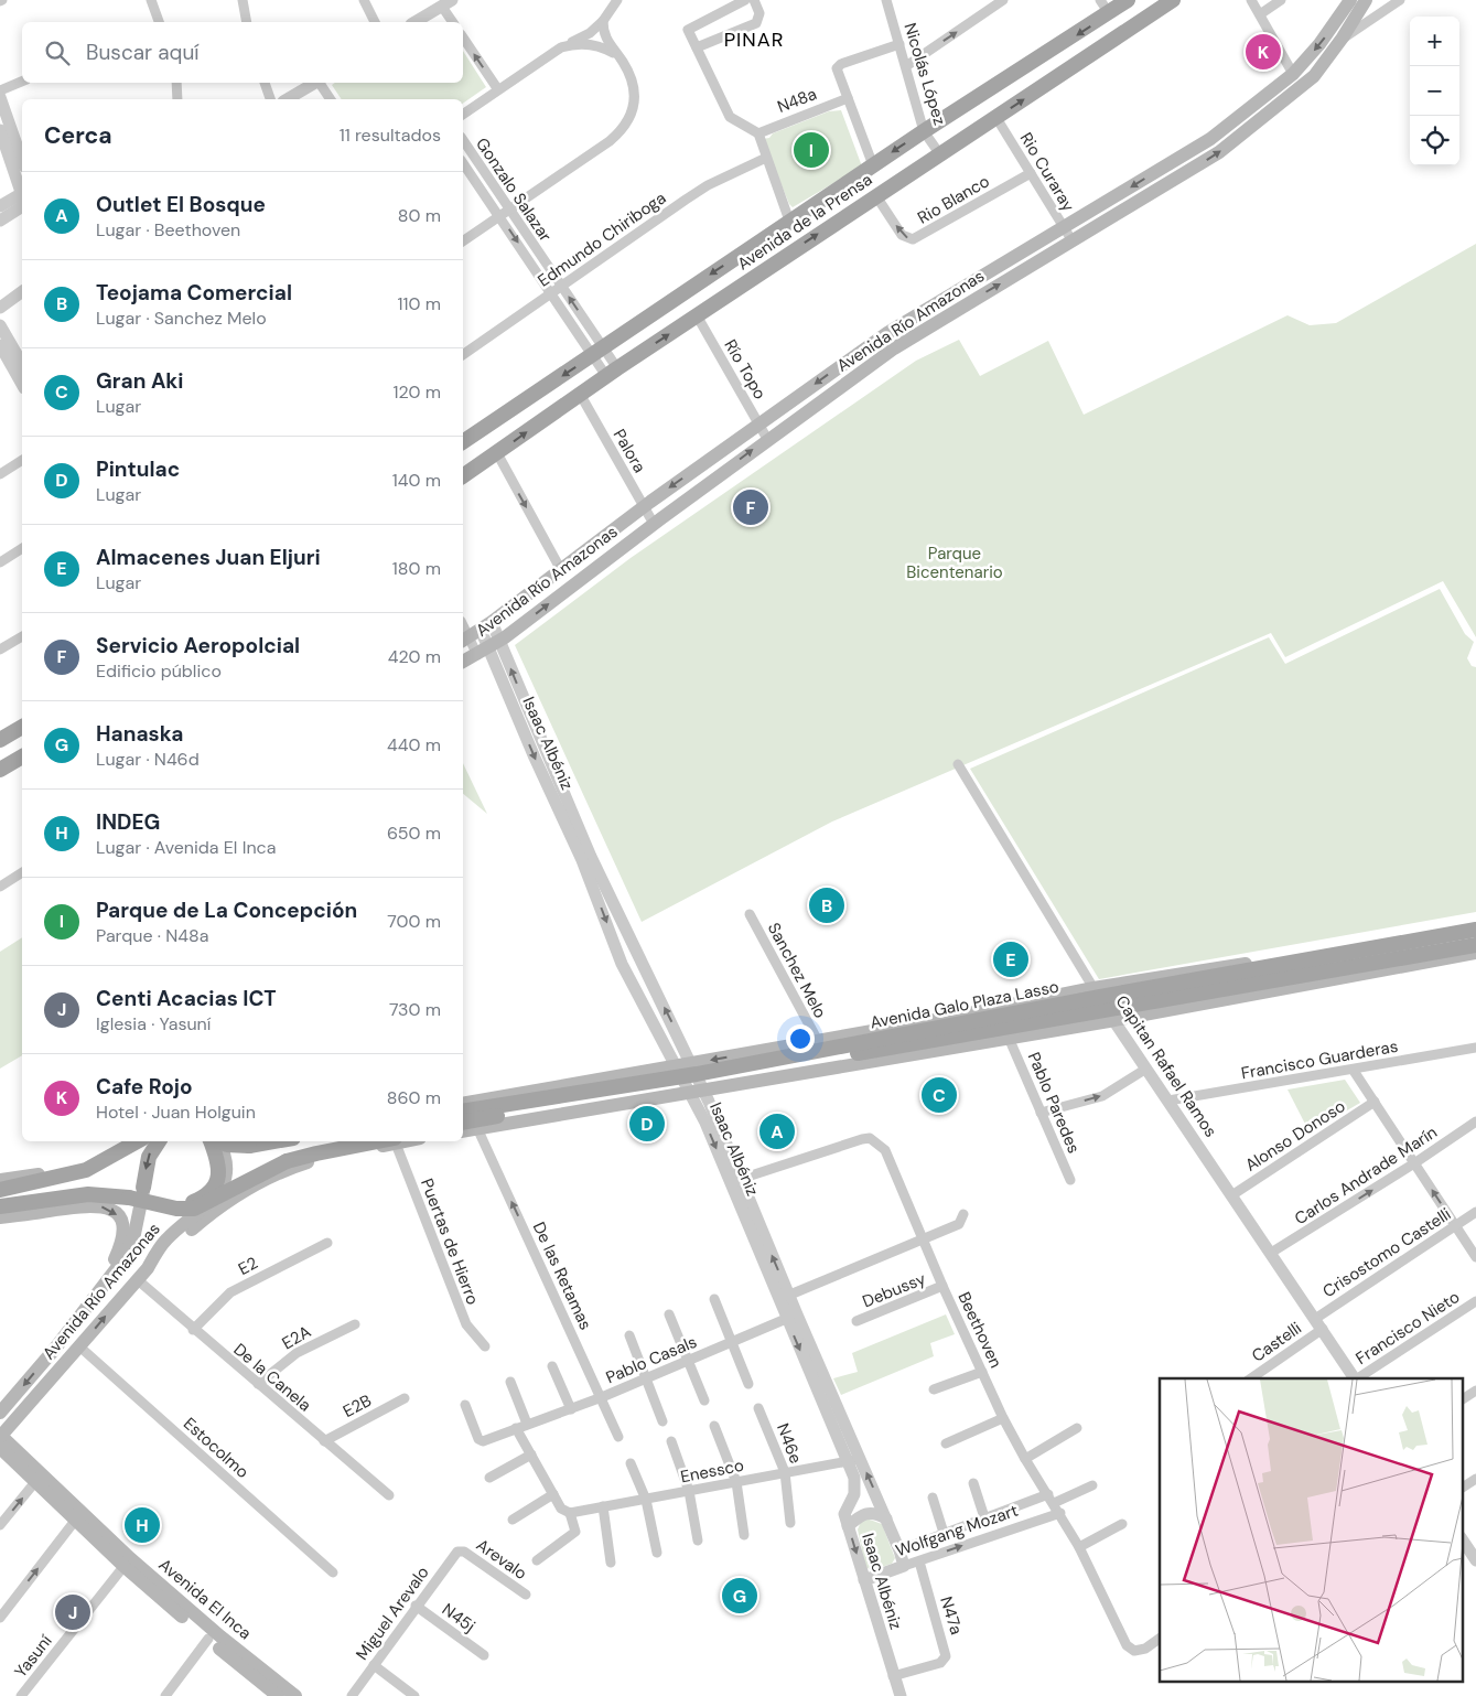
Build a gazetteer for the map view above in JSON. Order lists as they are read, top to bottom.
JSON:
{
  "streets": {
    "main road": [
      "Avenida de la Prensa",
      "Avenida Río Amazonas",
      "Avenida Galo Plaza Lasso",
      "Avenida El Inca"
    ],
    "street": [
      "Nicolás López",
      "N48a",
      "Rio Curaray",
      "Gonzalo Salazar",
      "Rio Blanco",
      "Edmundo Chiriboga",
      "Río Topo",
      "Palora",
      "Isaac Albéniz",
      "Sanchez Melo",
      "Francisco Guarderas",
      "Capitan Rafael Ramos",
      "Pablo Paredes",
      "Alonso Donoso",
      "Carlos Andrade Marín",
      "Puertas de Hierro",
      "Crisostomo Castelli",
      "E2",
      "De las Retamas",
      "Debussy",
      "Francisco Nieto",
      "Beethoven",
      "E2A",
      "Castelli",
      "Pablo Casals",
      "De la Canela",
      "E2B",
      "N46e",
      "Estocolmo",
      "Enessco",
      "Wolfgang Mozart",
      "Arevalo",
      "Miguel Arevalo",
      "N47a",
      "N45j",
      "Yasuní"
    ]
  },
  "crossings": [
    ["Nicolás López", "Avenida de la Prensa"],
    ["Rio Curaray", "Rio Blanco"],
    ["Rio Curaray", "Avenida de la Prensa"],
    ["Rio Curaray", "Avenida Río Amazonas"],
    ["Gonzalo Salazar", "Avenida de la Prensa"],
    ["Gonzalo Salazar", "Edmundo Chiriboga"],
    ["Rio Blanco", "Avenida de la Prensa"],
    ["Avenida de la Prensa", "Río Topo"],
    ["Avenida de la Prensa", "Palora"],
    ["Avenida Río Amazonas", "Río Topo"],
    ["Avenida Río Amazonas", "Palora"],
    ["Avenida Río Amazonas", "Isaac Albéniz"],
    ["Avenida Río Amazonas", "De la Canela"],
    ["Avenida Río Amazonas", "Estocolmo"],
    ["Avenida Río Amazonas", "Avenida El Inca"],
    ["Isaac Albéniz", "Avenida Galo Plaza Lasso"],
    ["Isaac Albéniz", "Beethoven"],
    ["Isaac Albéniz", "Pablo Casals"],
    ["Isaac Albéniz", "Enessco"],
    ["Isaac Albéniz", "Wolfgang Mozart"],
    ["Isaac Albéniz", "N47a"],
    ["Sanchez Melo", "Avenida Galo Plaza Lasso"],
    ["Avenida Galo Plaza Lasso", "Capitan Rafael Ramos"],
    ["Avenida Galo Plaza Lasso", "Pablo Paredes"],
    ["Avenida Galo Plaza Lasso", "De las Retamas"],
    ["Francisco Guarderas", "Capitan Rafael Ramos"],
    ["Capitan Rafael Ramos", "Alonso Donoso"],
    ["Capitan Rafael Ramos", "Carlos Andrade Marín"],
    ["Capitan Rafael Ramos", "Crisostomo Castelli"],
    ["Capitan Rafael Ramos", "Castelli"],
    ["Crisostomo Castelli", "Castelli"],
    ["E2", "De la Canela"],
    ["De las Retamas", "Pablo Casals"],
    ["Debussy", "Beethoven"],
    ["Beethoven", "Wolfgang Mozart"],
    ["E2A", "De la Canela"],
    ["De la Canela", "E2B"],
    ["N46e", "Enessco"],
    ["Wolfgang Mozart", "N47a"],
    ["Arevalo", "Miguel Arevalo"],
    ["Avenida El Inca", "Yasuní"],
    ["Miguel Arevalo", "N45j"]
  ],
  "one_way": ["Rio Blanco", "Carlos Andrade Marín"],
  "districts": ["PINAR"],
  "parks": ["Parque Bicentenario"],
  "page": {
    "map_buttons": ["+", "−"],
    "search": "Buscar aquí",
    "pins": [
      "K",
      "I",
      "F",
      "B",
      "E",
      "C",
      "D",
      "A",
      "H",
      "G",
      "J"
    ],
    "heading": ["Cerca", "11 resultados"],
    "list": [
      {
        "mark": "A",
        "name": "Outlet El Bosque",
        "note": "Lugar · Beethoven",
        "value": "80 m"
      },
      {
        "mark": "B",
        "name": "Teojama Comercial",
        "note": "Lugar · Sanchez Melo",
        "value": "110 m"
      },
      {
        "mark": "C",
        "name": "Gran Aki",
        "note": "Lugar",
        "value": "120 m"
      },
      {
        "mark": "D",
        "name": "Pintulac",
        "note": "Lugar",
        "value": "140 m"
      },
      {
        "mark": "E",
        "name": "Almacenes Juan Eljuri",
        "note": "Lugar",
        "value": "180 m"
      },
      {
        "mark": "F",
        "name": "Servicio Aeropolcial",
        "note": "Edificio público",
        "value": "420 m"
      },
      {
        "mark": "G",
        "name": "Hanaska",
        "note": "Lugar · N46d",
        "value": "440 m"
      },
      {
        "mark": "H",
        "name": "INDEG",
        "note": "Lugar · Avenida El Inca",
        "value": "650 m"
      },
      {
        "mark": "I",
        "name": "Parque de La Concepción",
        "note": "Parque · N48a",
        "value": "700 m"
      },
      {
        "mark": "J",
        "name": "Centi Acacias ICT",
        "note": "Iglesia · Yasuní",
        "value": "730 m"
      },
      {
        "mark": "K",
        "name": "Cafe Rojo",
        "note": "Hotel · Juan Holguin",
        "value": "860 m"
      }
    ]
  }
}
